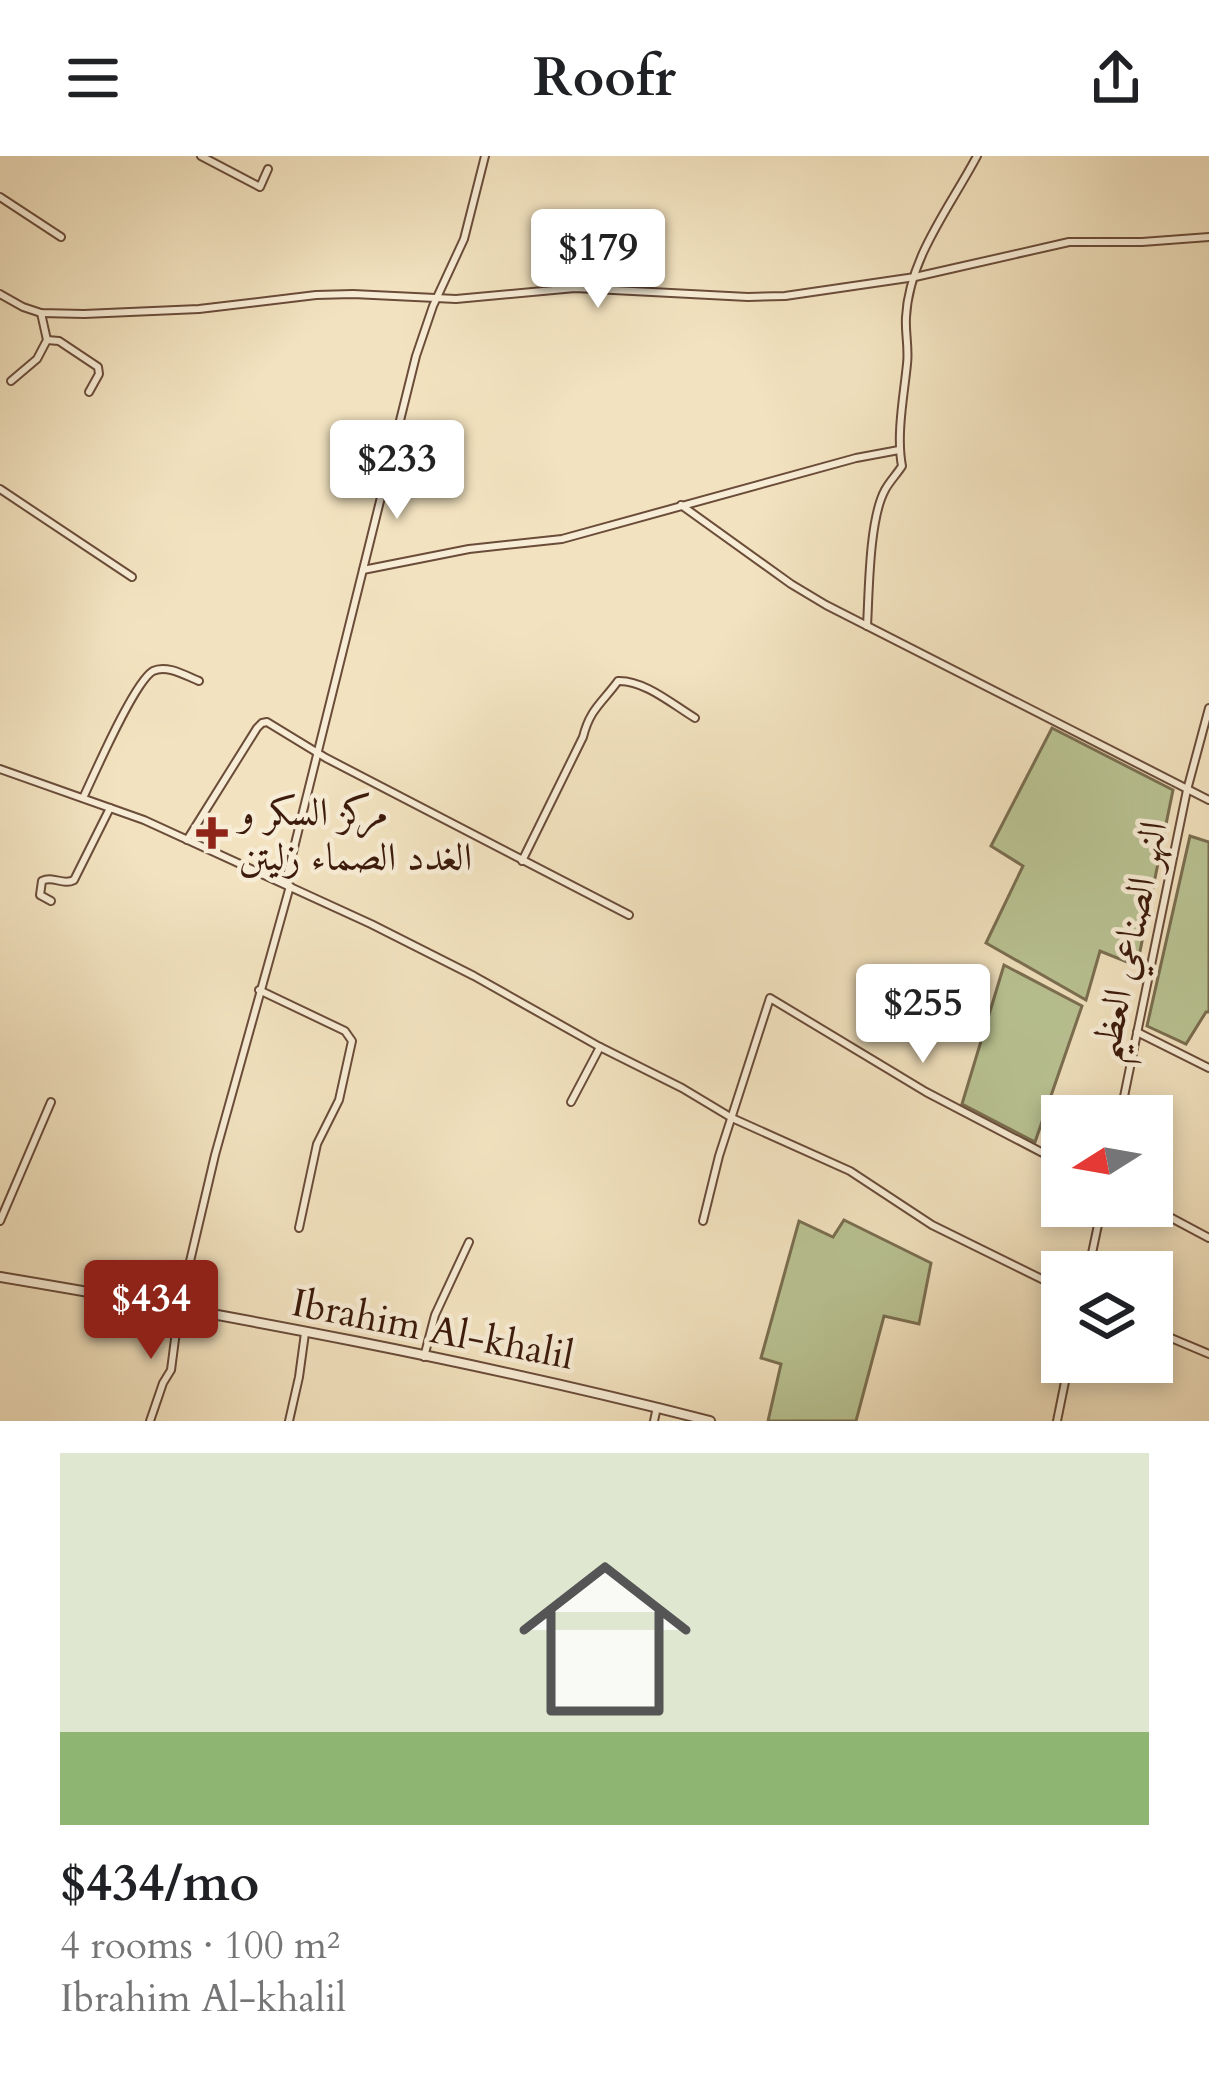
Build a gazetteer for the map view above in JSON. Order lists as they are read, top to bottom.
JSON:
{
  "streets": {
    "street": ["النهر الصناعي العظيم", "Ibrahim Al-khalil"]
  },
  "places": {
    "health": ["مركز السكر و الغدد الصماء زليتن"]
  },
  "north": "left",
  "page": {
    "header": "Roofr",
    "price": [
      "$179",
      "$233",
      "$255",
      "$434"
    ],
    "list": [
      {
        "name": "$434/mo",
        "note": "4 rooms · 100 m² · Ibrahim Al-khalil"
      }
    ]
  }
}
